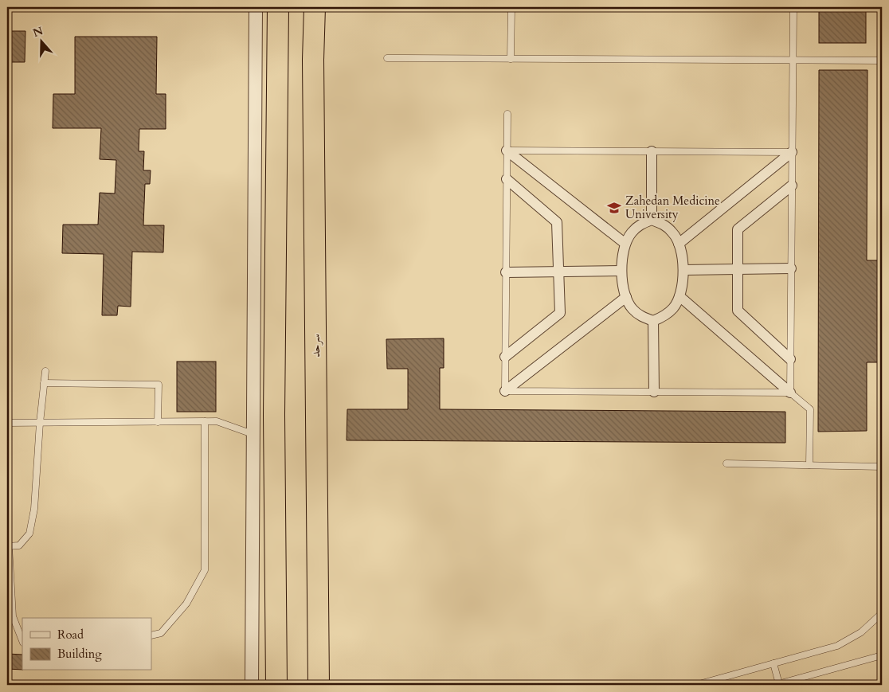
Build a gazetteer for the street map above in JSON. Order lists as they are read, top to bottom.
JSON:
{
  "streets": {
    "highway": ["سرحد"]
  },
  "places": {
    "school or university": ["Zahedan Medicine University"]
  },
  "legend": ["Road", "Building"],
  "north": "top"
}
